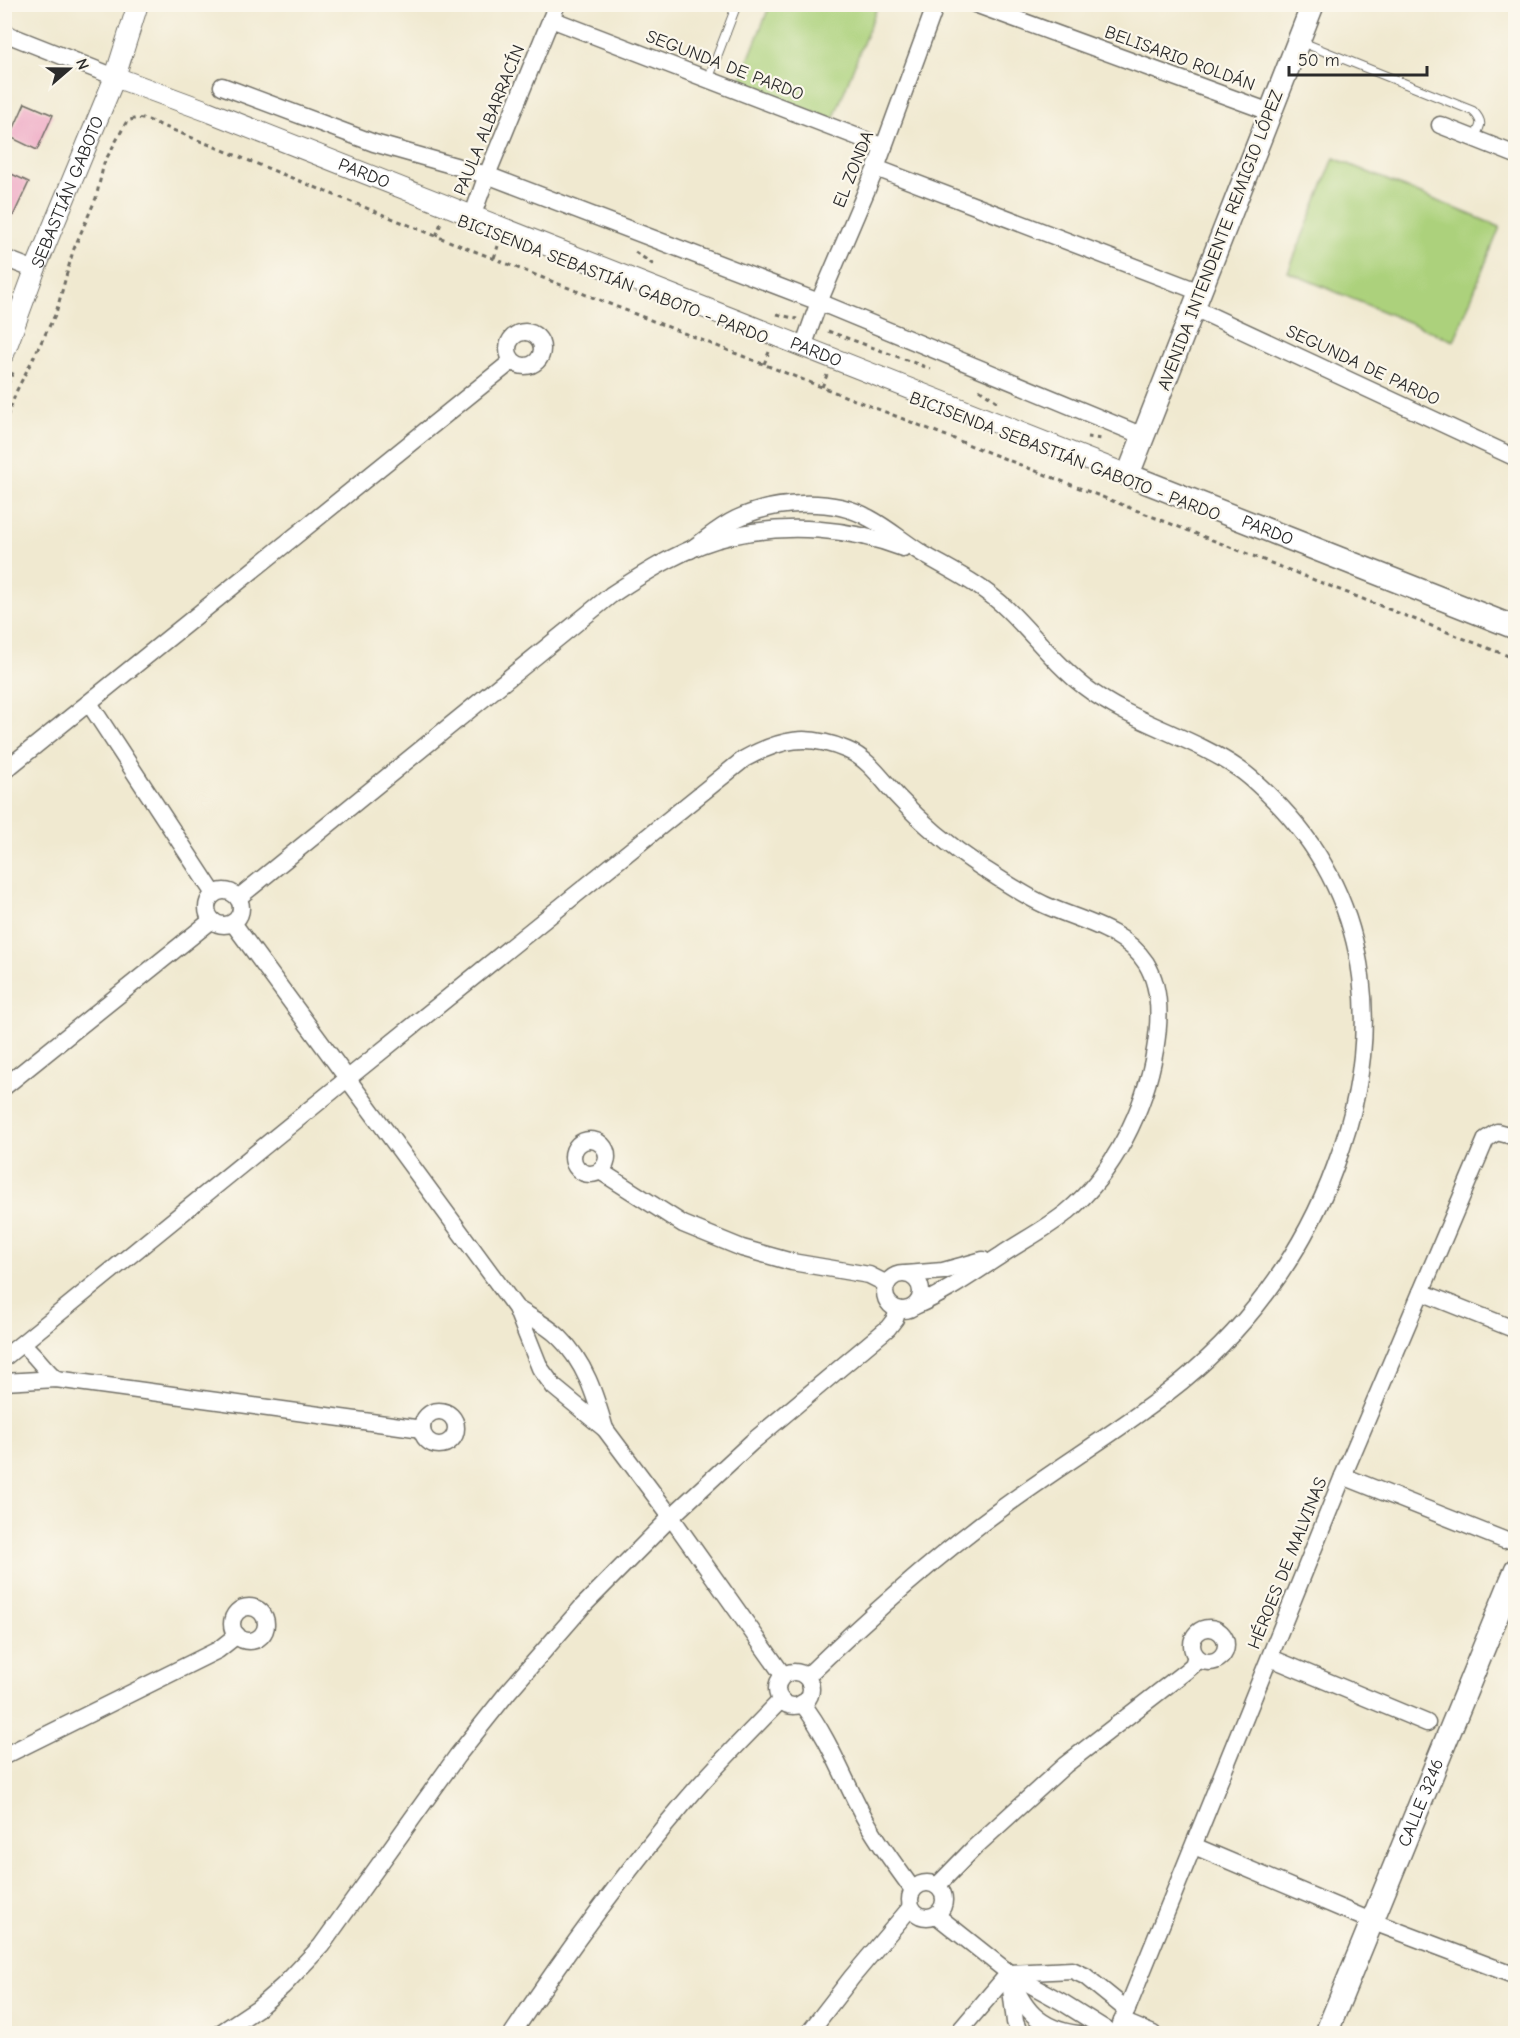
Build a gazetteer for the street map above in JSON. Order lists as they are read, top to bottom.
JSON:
{
  "streets": {
    "main road": ["PARDO", "AVENIDA INTENDENTE REMIGIO LÓPEZ", "CALLE 3246"],
    "street": [
      "BELISARIO ROLDÁN",
      "SEGUNDA DE PARDO",
      "PAULA ALBARRACÍN",
      "EL ZONDA",
      "SEBASTIÁN GABOTO",
      "HÉROES DE MALVINAS"
    ],
    "path": ["BICISENDA SEBASTIÁN GABOTO - PARDO"]
  },
  "crossings": [
    ["BELISARIO ROLDÁN", "AVENIDA INTENDENTE REMIGIO LÓPEZ"],
    ["SEGUNDA DE PARDO", "PAULA ALBARRACÍN"],
    ["SEGUNDA DE PARDO", "EL ZONDA"],
    ["SEGUNDA DE PARDO", "AVENIDA INTENDENTE REMIGIO LÓPEZ"],
    ["PAULA ALBARRACÍN", "PARDO"],
    ["EL ZONDA", "PARDO"],
    ["PARDO", "SEBASTIÁN GABOTO"],
    ["PARDO", "AVENIDA INTENDENTE REMIGIO LÓPEZ"]
  ],
  "scale_bar": "50 m",
  "north": "right"
}
